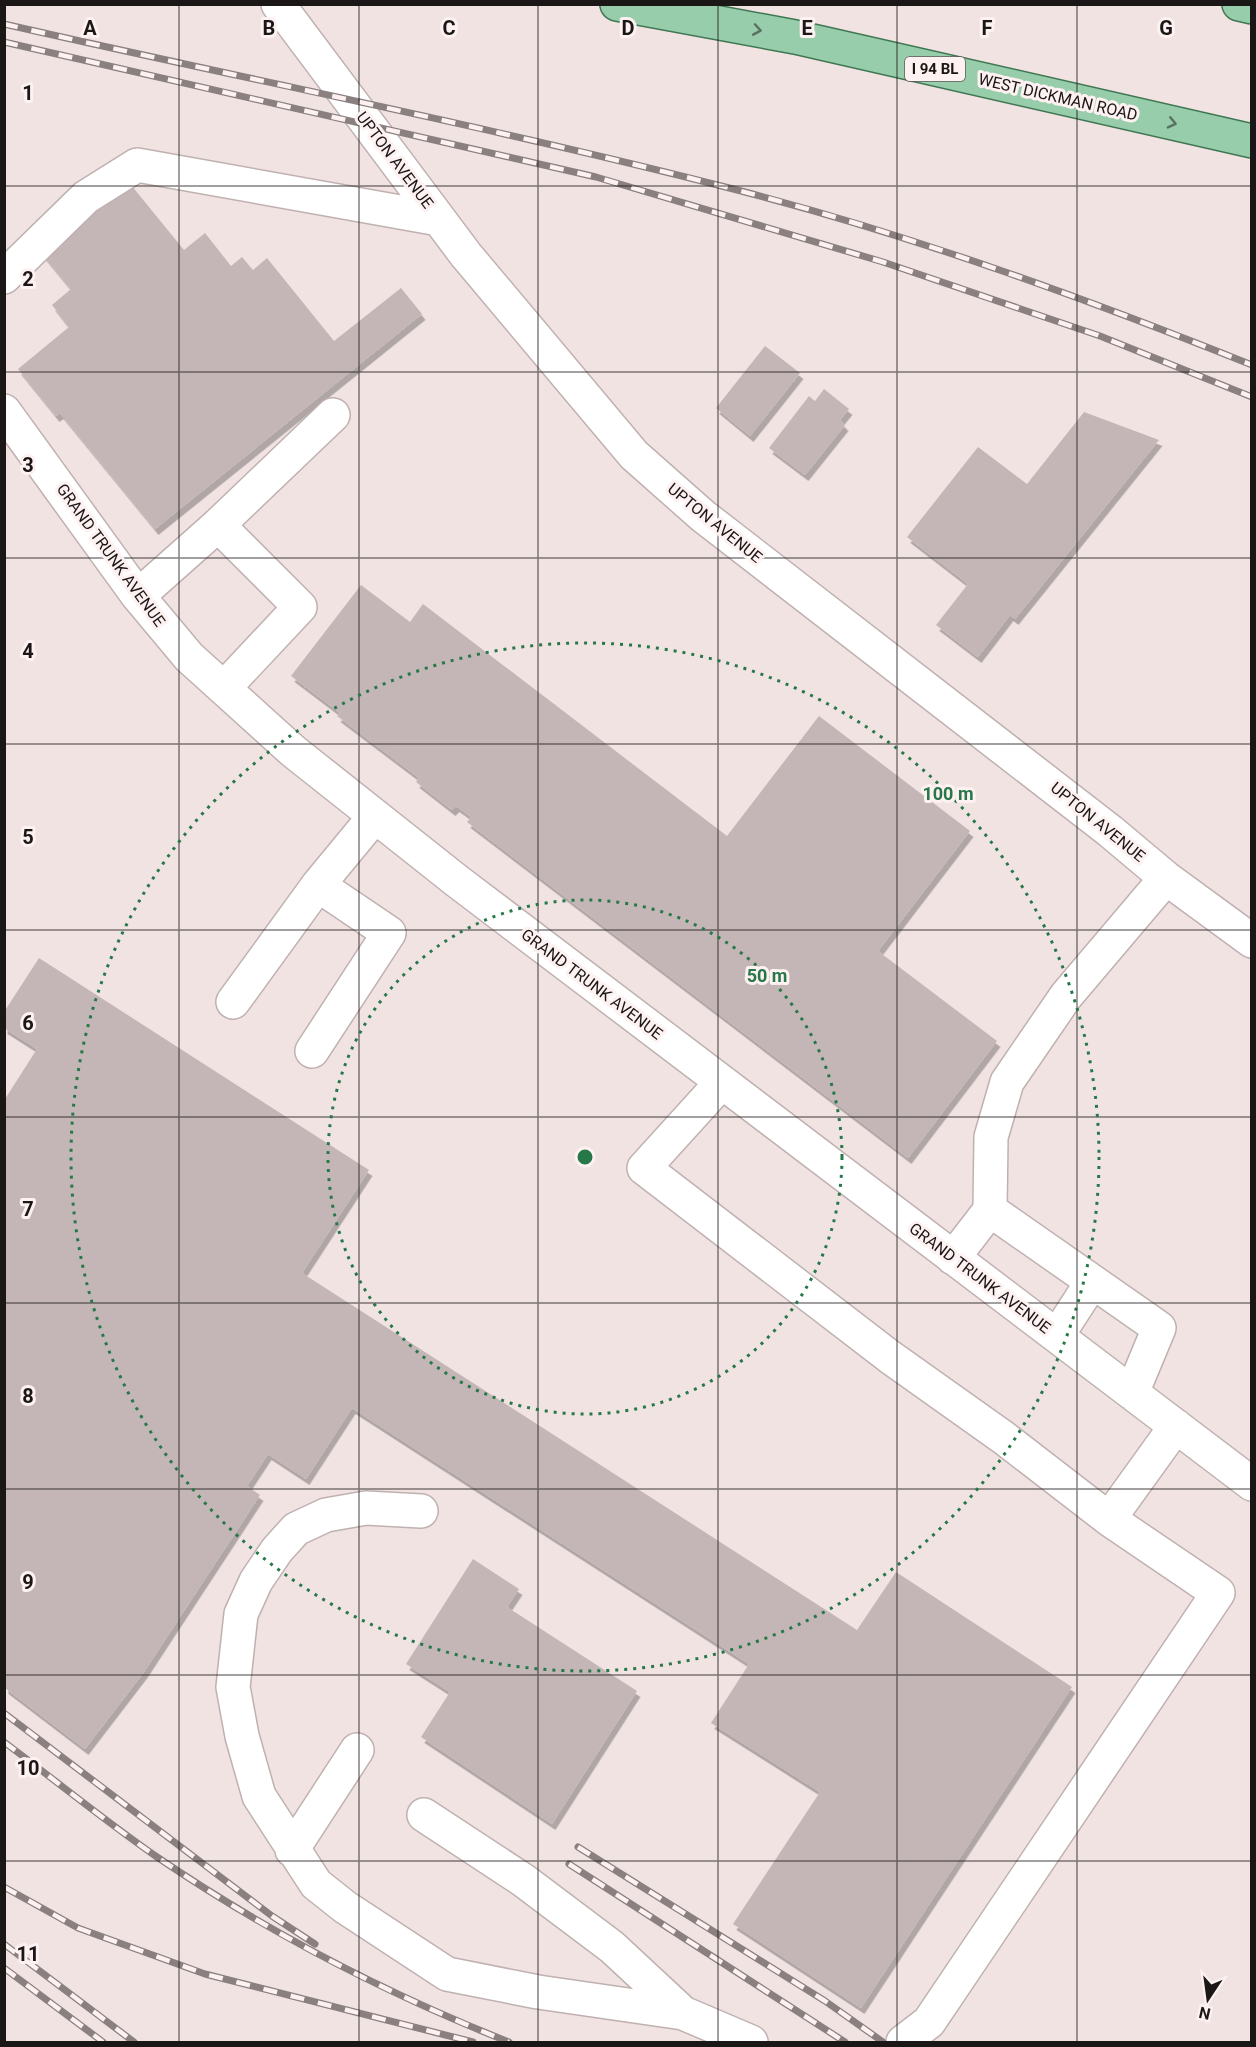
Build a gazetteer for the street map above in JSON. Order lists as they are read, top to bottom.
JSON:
{
  "streets": {
    "main road": ["I 94 BL", "WEST DICKMAN ROAD"],
    "street": ["UPTON AVENUE", "GRAND TRUNK AVENUE"]
  },
  "one_way": ["WEST DICKMAN ROAD"],
  "north": "bottom",
  "grid": {
    "columns": [
      "A",
      "B",
      "C",
      "D",
      "E",
      "F",
      "G"
    ],
    "rows": [
      "1",
      "2",
      "3",
      "4",
      "5",
      "6",
      "7",
      "8",
      "9",
      "10",
      "11"
    ]
  },
  "rings": ["100 m", "50 m"]
}
